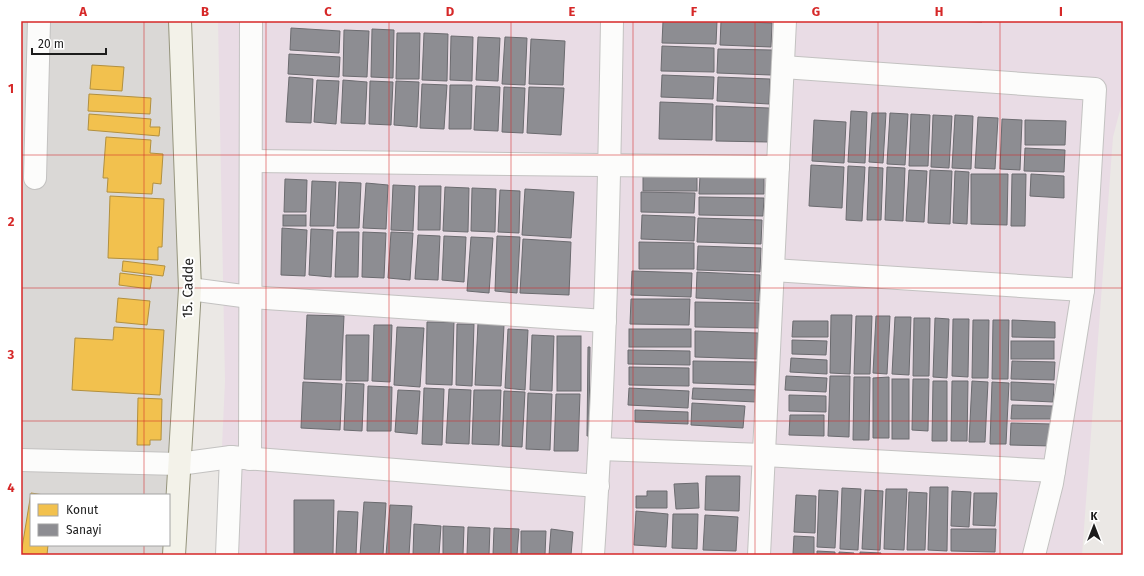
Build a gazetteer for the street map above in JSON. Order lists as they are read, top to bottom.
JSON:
{
  "streets": {
    "main road": ["15. Cadde"]
  },
  "legend": ["Konut", "Sanayi"],
  "scale_bar": "20 m",
  "north": "top",
  "grid": {
    "columns": [
      "A",
      "B",
      "C",
      "D",
      "E",
      "F",
      "G",
      "H",
      "I"
    ],
    "rows": [
      "1",
      "2",
      "3",
      "4"
    ]
  }
}
